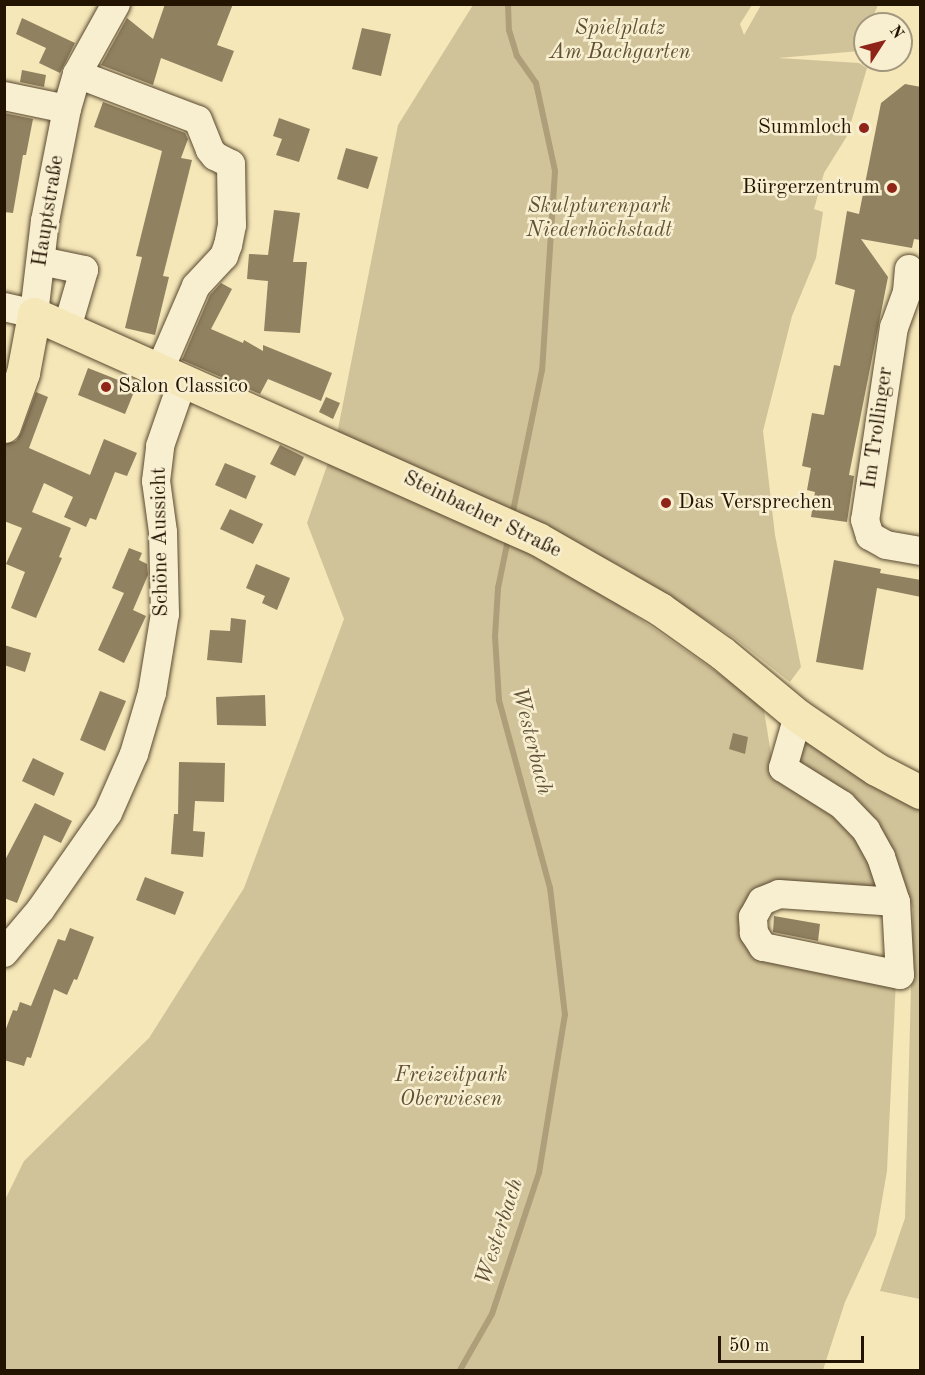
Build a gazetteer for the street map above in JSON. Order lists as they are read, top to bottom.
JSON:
{
  "streets": {
    "main road": ["Hauptstraße", "Steinbacher Straße"],
    "street": ["Im Trollinger", "Schöne Aussicht"]
  },
  "crossings": [
    ["Hauptstraße", "Steinbacher Straße"],
    ["Hauptstraße", "Schöne Aussicht"],
    ["Steinbacher Straße", "Schöne Aussicht"]
  ],
  "water": ["Westerbach"],
  "parks": ["Spielplatz Am Bachgarten", "Skulpturenpark Niederhöchstadt", "Freizeitpark Oberwiesen"],
  "places": [
    "Summloch",
    "Bürgerzentrum",
    "Salon Classico",
    "Das Versprechen"
  ],
  "scale_bar": "50 m",
  "north": "top right"
}
